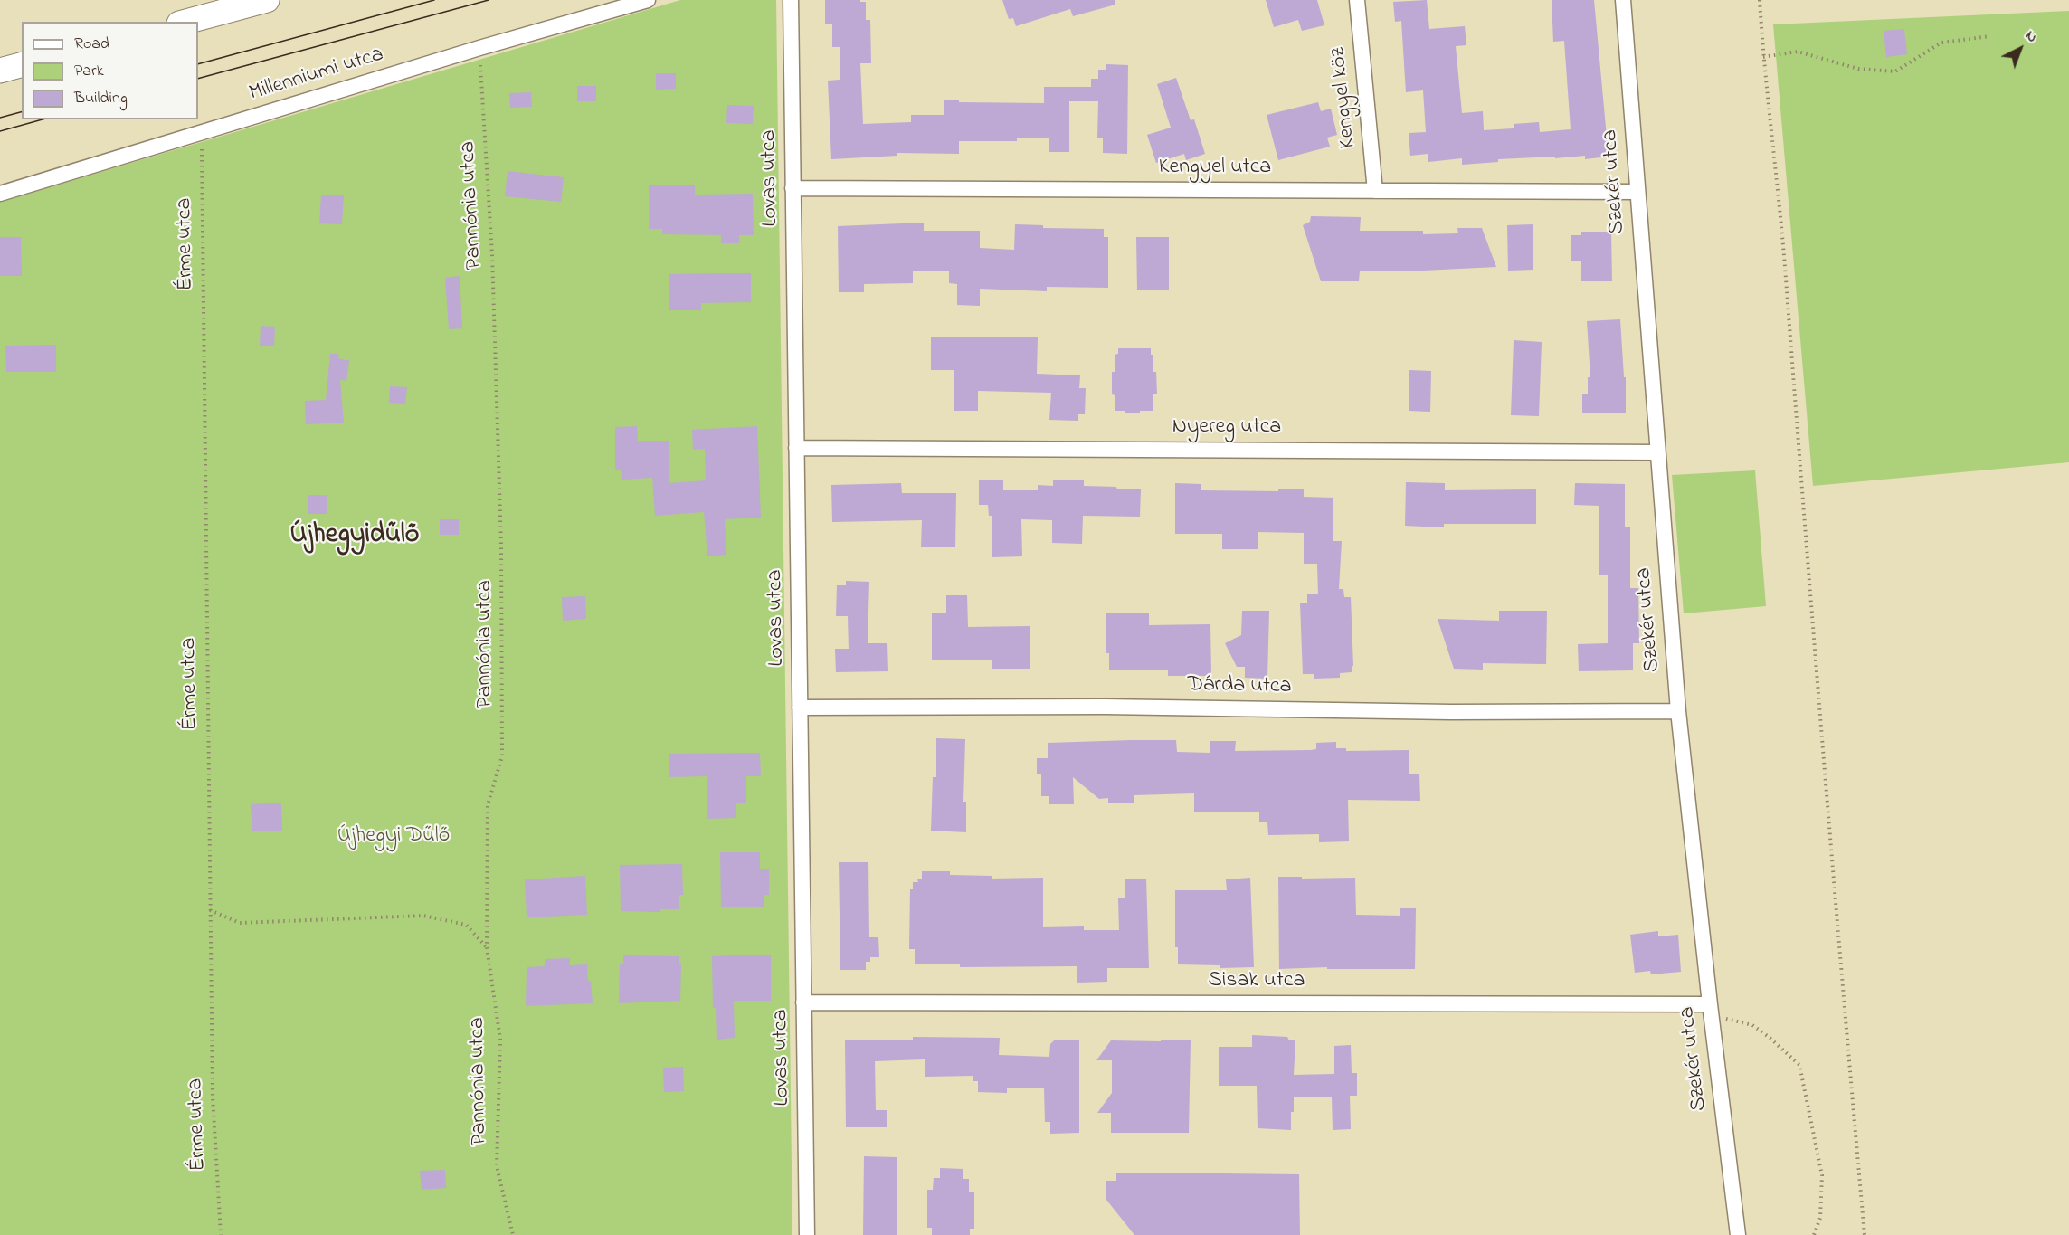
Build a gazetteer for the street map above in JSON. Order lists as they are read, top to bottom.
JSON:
{
  "streets": {
    "street": [
      "Millenniumi utca",
      "Kengyel köz",
      "Kengyel utca",
      "Lovas utca",
      "Szekér utca",
      "Nyereg utca",
      "Dárda utca",
      "Sisak utca"
    ],
    "path": ["Pannónia utca", "Érme utca"]
  },
  "crossings": [
    ["Millenniumi utca", "Pannónia utca"],
    ["Millenniumi utca", "Érme utca"],
    ["Kengyel köz", "Kengyel utca"],
    ["Kengyel utca", "Lovas utca"],
    ["Kengyel utca", "Szekér utca"],
    ["Lovas utca", "Nyereg utca"],
    ["Lovas utca", "Dárda utca"],
    ["Lovas utca", "Sisak utca"],
    ["Szekér utca", "Nyereg utca"],
    ["Szekér utca", "Dárda utca"],
    ["Szekér utca", "Sisak utca"]
  ],
  "districts": ["Újhegyidűlő"],
  "parks": ["Újhegyi Dűlő"],
  "legend": ["Road", "Park", "Building"],
  "north": "top right"
}
